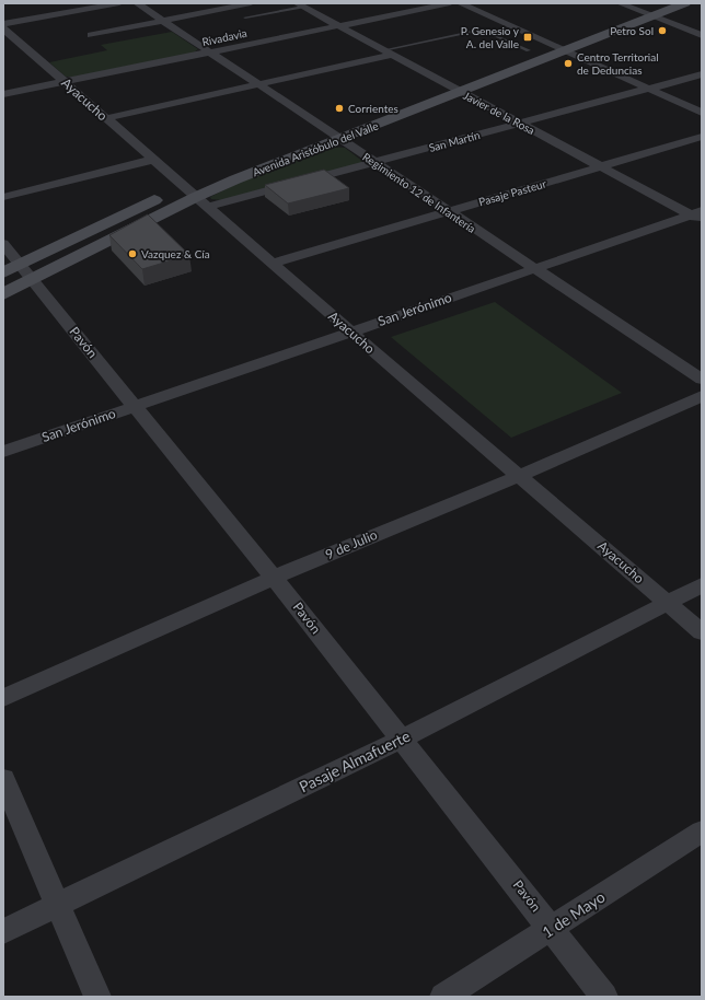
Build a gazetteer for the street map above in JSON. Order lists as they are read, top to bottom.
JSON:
{
  "streets": {
    "main road": ["Avenida Aristóbulo del Valle"],
    "street": [
      "Rivadavia",
      "Ayacucho",
      "Javier de la Rosa",
      "San Martín",
      "Regimiento 12 de Infantería",
      "Pasaje Pasteur",
      "San Jerónimo",
      "Pavón",
      "9 de Julio",
      "Pasaje Almafuerte",
      "1 de Mayo"
    ]
  },
  "crossings": [
    ["Rivadavia", "Ayacucho"],
    ["Rivadavia", "Regimiento 12 de Infantería"],
    ["Ayacucho", "San Martín"],
    ["Ayacucho", "Avenida Aristóbulo del Valle"],
    ["Ayacucho", "Pasaje Pasteur"],
    ["Ayacucho", "San Jerónimo"],
    ["Ayacucho", "9 de Julio"],
    ["Ayacucho", "Pasaje Almafuerte"],
    ["Javier de la Rosa", "San Martín"],
    ["Javier de la Rosa", "Avenida Aristóbulo del Valle"],
    ["Javier de la Rosa", "Pasaje Pasteur"],
    ["Javier de la Rosa", "San Jerónimo"],
    ["San Martín", "Avenida Aristóbulo del Valle"],
    ["San Martín", "Regimiento 12 de Infantería"],
    ["Avenida Aristóbulo del Valle", "Regimiento 12 de Infantería"],
    ["Avenida Aristóbulo del Valle", "Pavón"],
    ["Regimiento 12 de Infantería", "Pasaje Pasteur"],
    ["Regimiento 12 de Infantería", "San Jerónimo"],
    ["San Jerónimo", "Pavón"],
    ["Pavón", "9 de Julio"],
    ["Pavón", "Pasaje Almafuerte"],
    ["Pavón", "1 de Mayo"]
  ],
  "places": {
    "other": [
      "Petro Sol",
      "Centro Territorial de Deduncias",
      "Corrientes",
      "Vazquez & Cía"
    ],
    "transit": ["P. Genesio y A. del Valle"]
  }
}
